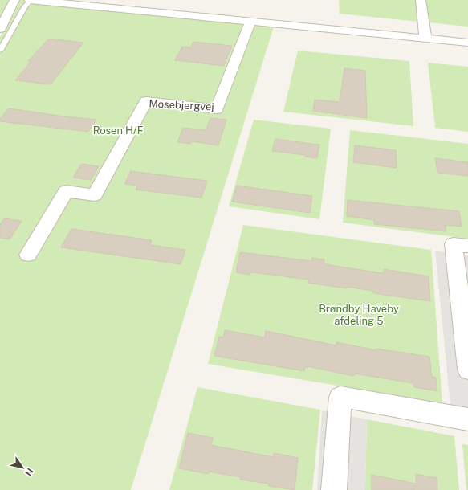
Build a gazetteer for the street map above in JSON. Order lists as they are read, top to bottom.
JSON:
{
  "streets": {
    "street": ["Mosebjergvej"]
  },
  "parks": ["Rosen H/F", "Brøndby Haveby afdeling 5"],
  "north": "bottom right"
}
